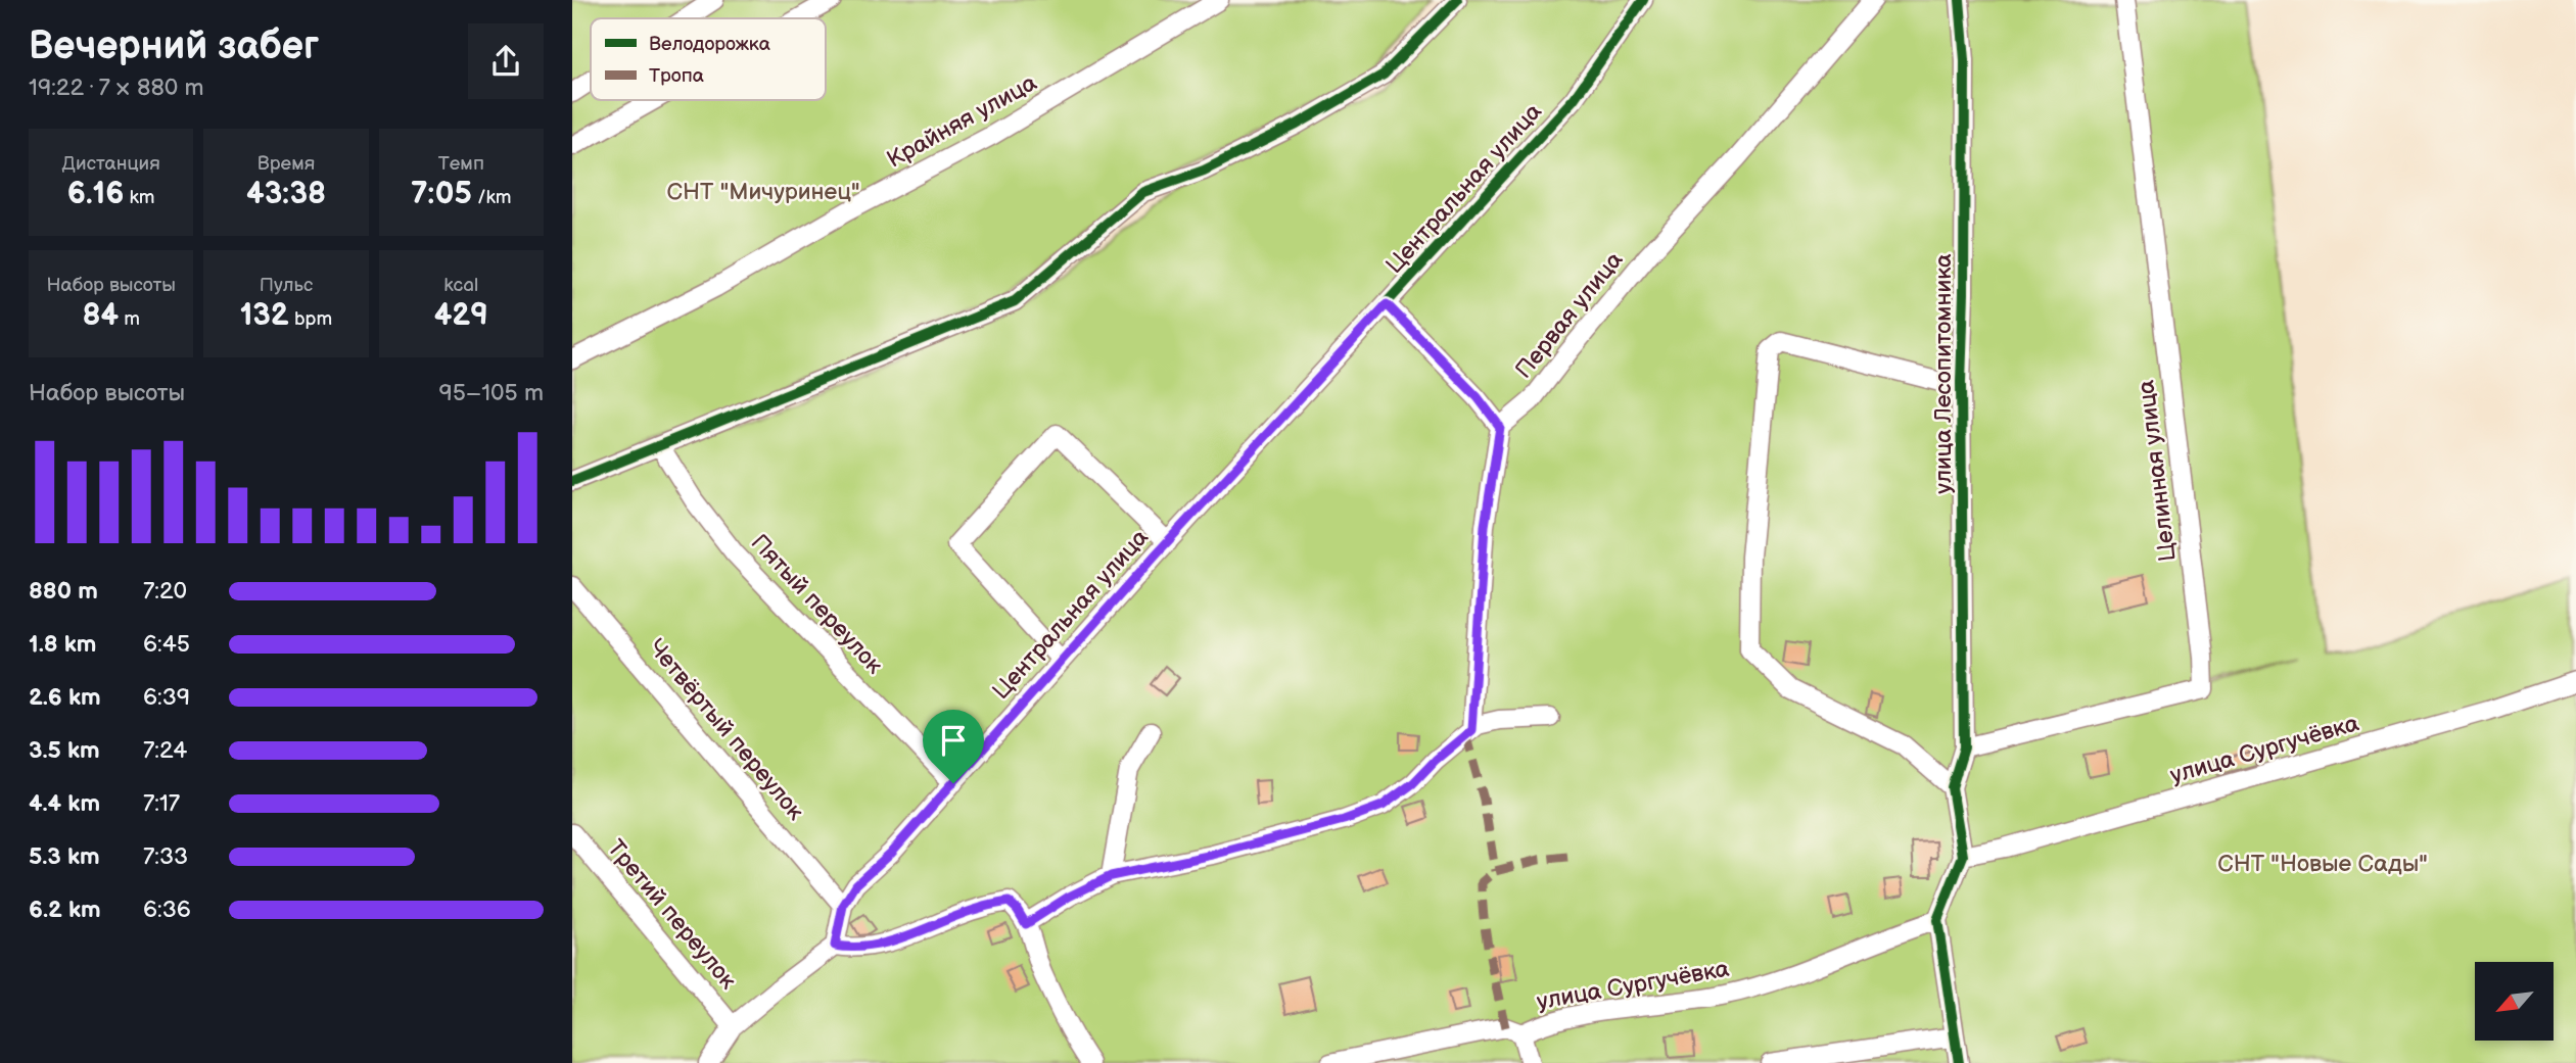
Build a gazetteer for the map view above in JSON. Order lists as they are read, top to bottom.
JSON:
{
  "streets": {
    "street": [
      "Крайняя улица",
      "Центральная улица",
      "Первая улица",
      "улица Лесопитомника",
      "Целинная улица",
      "Пятый переулок",
      "Четвёртый переулок",
      "улица Сургучёвка",
      "Третий переулок"
    ]
  },
  "crossings": [
    ["Центральная улица", "Пятый переулок"],
    ["Центральная улица", "Четвёртый переулок"],
    ["улица Лесопитомника", "Целинная улица"]
  ],
  "parks": ["СНТ \"Мичуринец\"", "СНТ \"Новые Сады\""],
  "legend": ["Велодорожка", "Тропа"],
  "north": "bottom left",
  "page": {
    "heading": ["Вечерний забег", "19:22 · 7 × 880 m"],
    "stats": [
      ["Дистанция", "6.16 km"],
      ["Время", "43:38"],
      ["Темп", "7:05 /km"],
      ["Набор высоты", "84 m"],
      ["Пульс", "132 bpm"],
      ["kcal", "429"]
    ],
    "chart": ["Набор высоты", "95–105 m"],
    "list": [
      {
        "name": "880 m",
        "note": "7:20"
      },
      {
        "name": "1.8 km",
        "note": "6:45"
      },
      {
        "name": "2.6 km",
        "note": "6:39"
      },
      {
        "name": "3.5 km",
        "note": "7:24"
      },
      {
        "name": "4.4 km",
        "note": "7:17"
      },
      {
        "name": "5.3 km",
        "note": "7:33"
      },
      {
        "name": "6.2 km",
        "note": "6:36"
      }
    ]
  }
}
